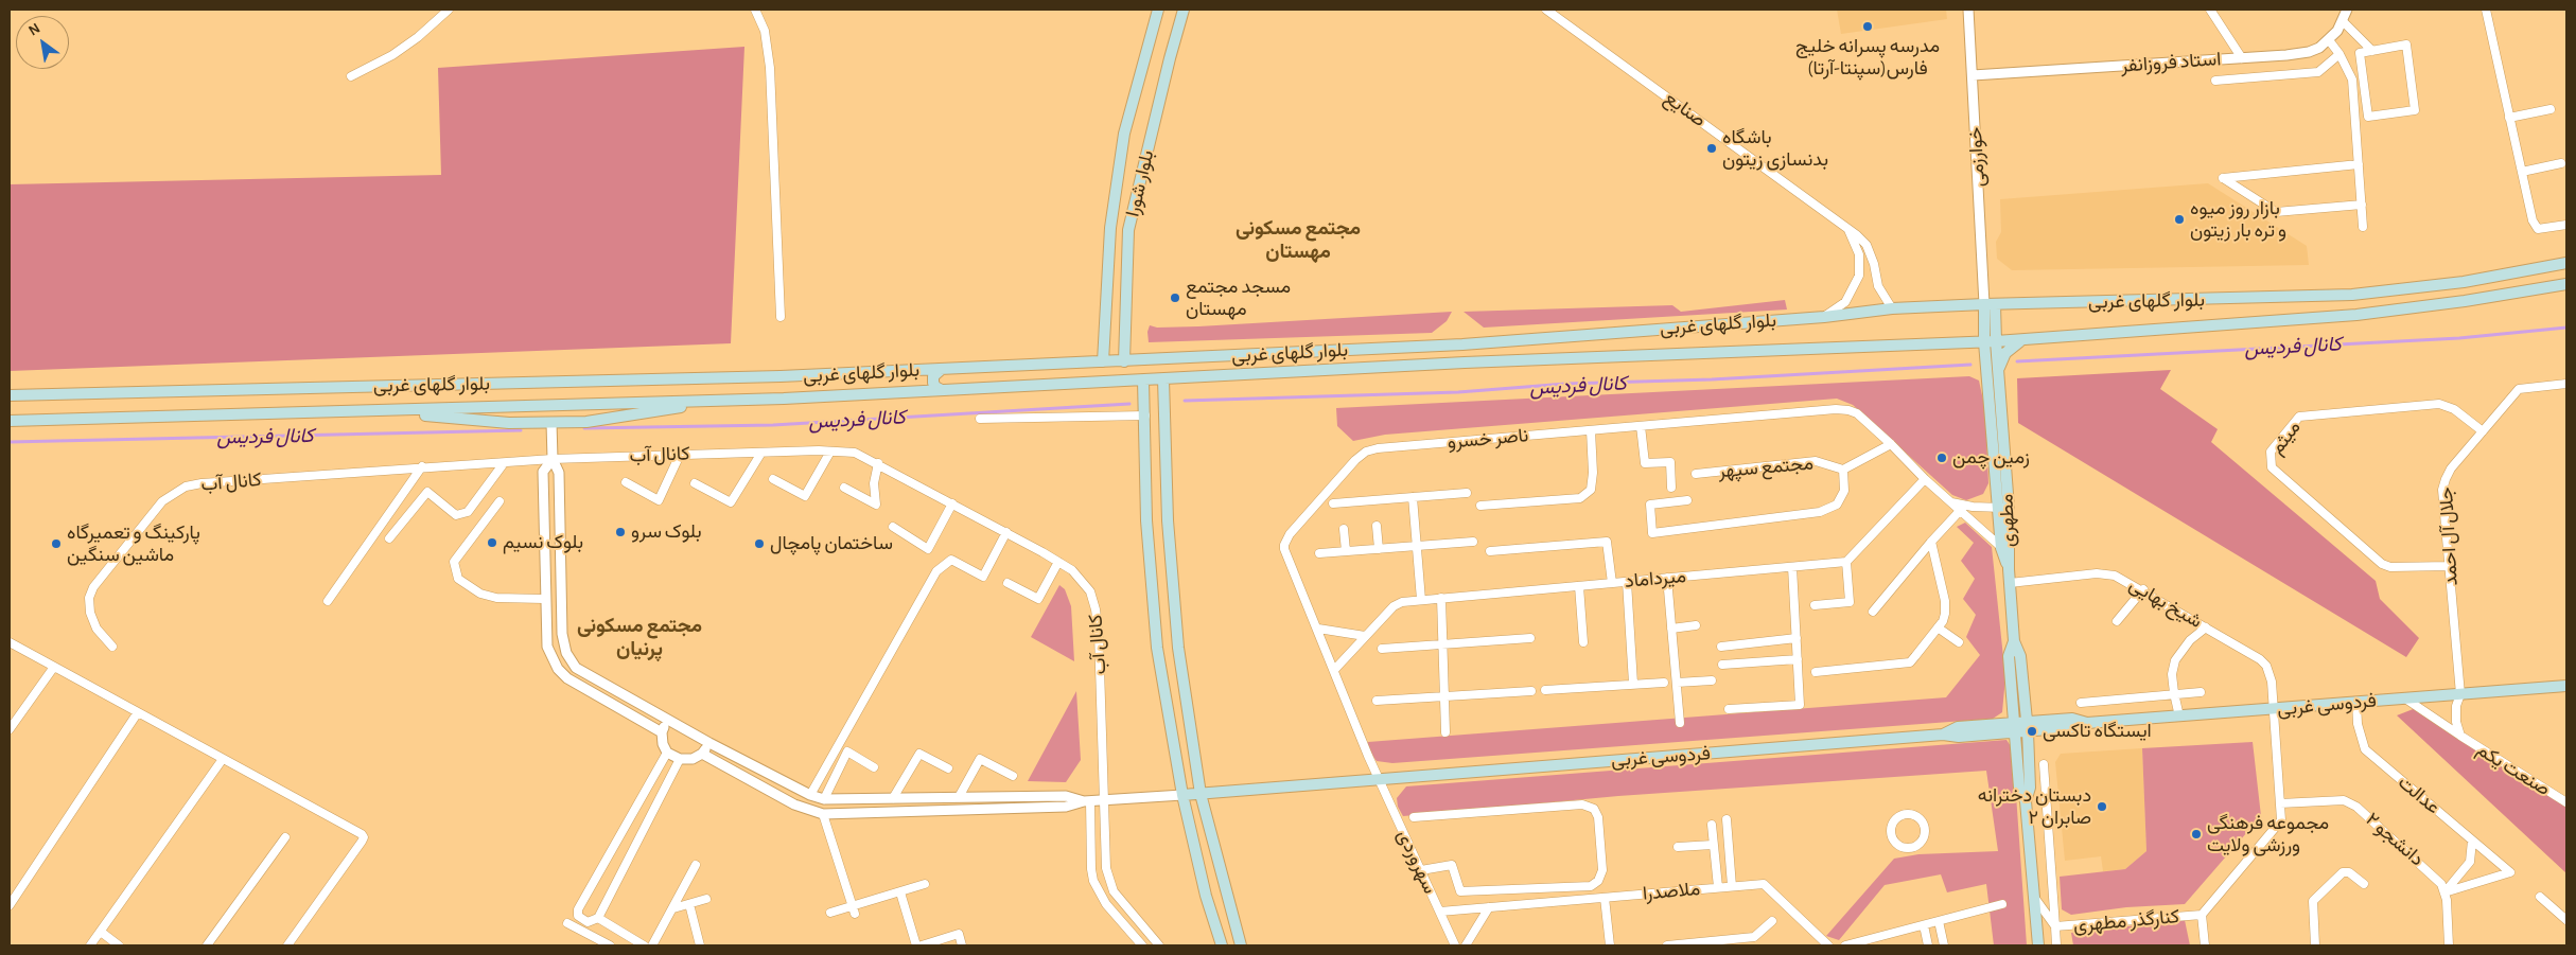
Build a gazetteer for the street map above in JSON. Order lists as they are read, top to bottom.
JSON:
{
  "streets": {
    "main road": [
      "بلوار شورا",
      "بلوار گلهای غربی",
      "مطهری",
      "فردوسی غربی"
    ],
    "street": [
      "استاد فروزانفر",
      "صنایع",
      "خوارزمی",
      "میثم",
      "ناصر خسرو",
      "کانال آب",
      "مجتمع سپهر",
      "جلال آل احمد",
      "میرداماد",
      "شیخ بهایی",
      "صنعت یکم",
      "عدالت",
      "دانشجو ۲",
      "سهروردی",
      "ملاصدرا",
      "کنارگذر مطهری"
    ]
  },
  "crossings": [
    ["استاد فروزانفر", "خوارزمی"],
    ["صنایع", "بلوار گلهای غربی"],
    ["خوارزمی", "بلوار گلهای غربی"],
    ["بلوار شورا", "بلوار گلهای غربی"],
    ["بلوار گلهای غربی", "مطهری"],
    ["میثم", "جلال آل احمد"],
    ["ناصر خسرو", "مطهری"],
    ["ناصر خسرو", "میرداماد"],
    ["ناصر خسرو", "فردوسی غربی"],
    ["ناصر خسرو", "سهروردی"],
    ["مطهری", "شیخ بهایی"],
    ["مطهری", "فردوسی غربی"],
    ["جلال آل احمد", "فردوسی غربی"],
    ["جلال آل احمد", "صنعت یکم"],
    ["شیخ بهایی", "فردوسی غربی"],
    ["شیخ بهایی", "دانشجو ۲"],
    ["شیخ بهایی", "کنارگذر مطهری"],
    ["فردوسی غربی", "صنعت یکم"],
    ["فردوسی غربی", "عدالت"],
    ["فردوسی غربی", "سهروردی"],
    ["عدالت", "دانشجو ۲"],
    ["سهروردی", "ملاصدرا"]
  ],
  "districts": ["مجتمع مسکونی مهستان", "مجتمع مسکونی پرنیان"],
  "water": ["کانال فردیس"],
  "places": [
    "مدرسه پسرانه خلیج فارس(سپنتا-آرتا)",
    "باشگاه بدنسازی زیتون",
    "بازار روز میوه و تره بار زیتون",
    "مسجد مجتمع مهستان",
    "زمین چمن",
    "بلوک سرو",
    "بلوک نسیم",
    "پارکینگ و تعمیرگاه ماشین سنگین",
    "ساختمان پامچال",
    "ایستگاه تاکسی",
    "دبستان دخترانه صابران ۲",
    "مجموعه فرهنگی ورزشی ولایت"
  ],
  "north": "top left"
}
